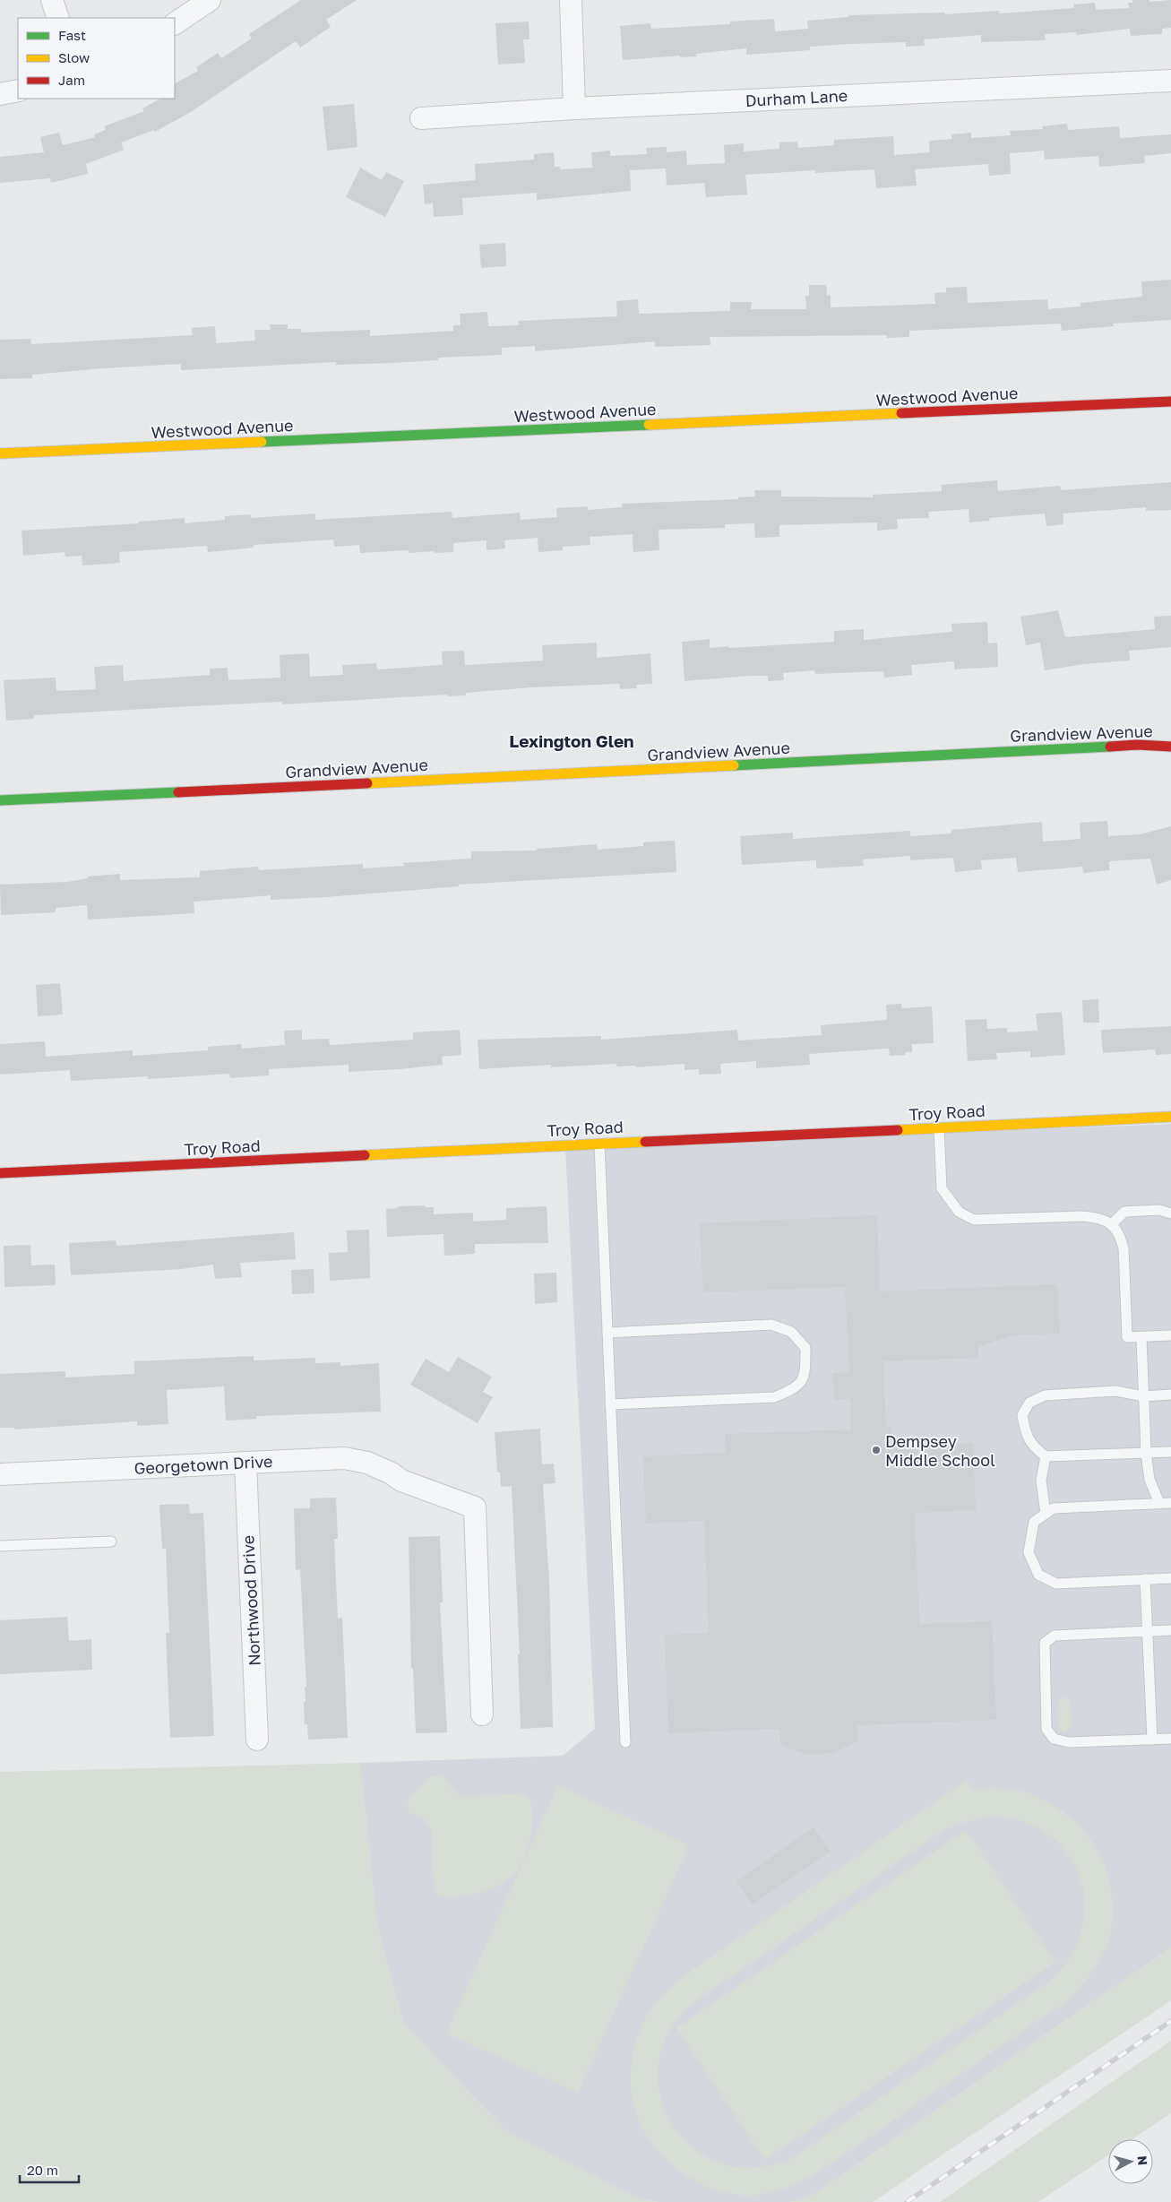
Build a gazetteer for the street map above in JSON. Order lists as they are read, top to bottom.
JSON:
{
  "streets": {
    "street": [
      "Durham Lane",
      "Westwood Avenue",
      "Grandview Avenue",
      "Troy Road",
      "Georgetown Drive",
      "Northwood Drive"
    ]
  },
  "crossings": [
    ["Georgetown Drive", "Northwood Drive"]
  ],
  "districts": ["Lexington Glen"],
  "places": ["Dempsey Middle School"],
  "legend": ["Fast", "Slow", "Jam"],
  "scale_bar": "20 m",
  "north": "right"
}
